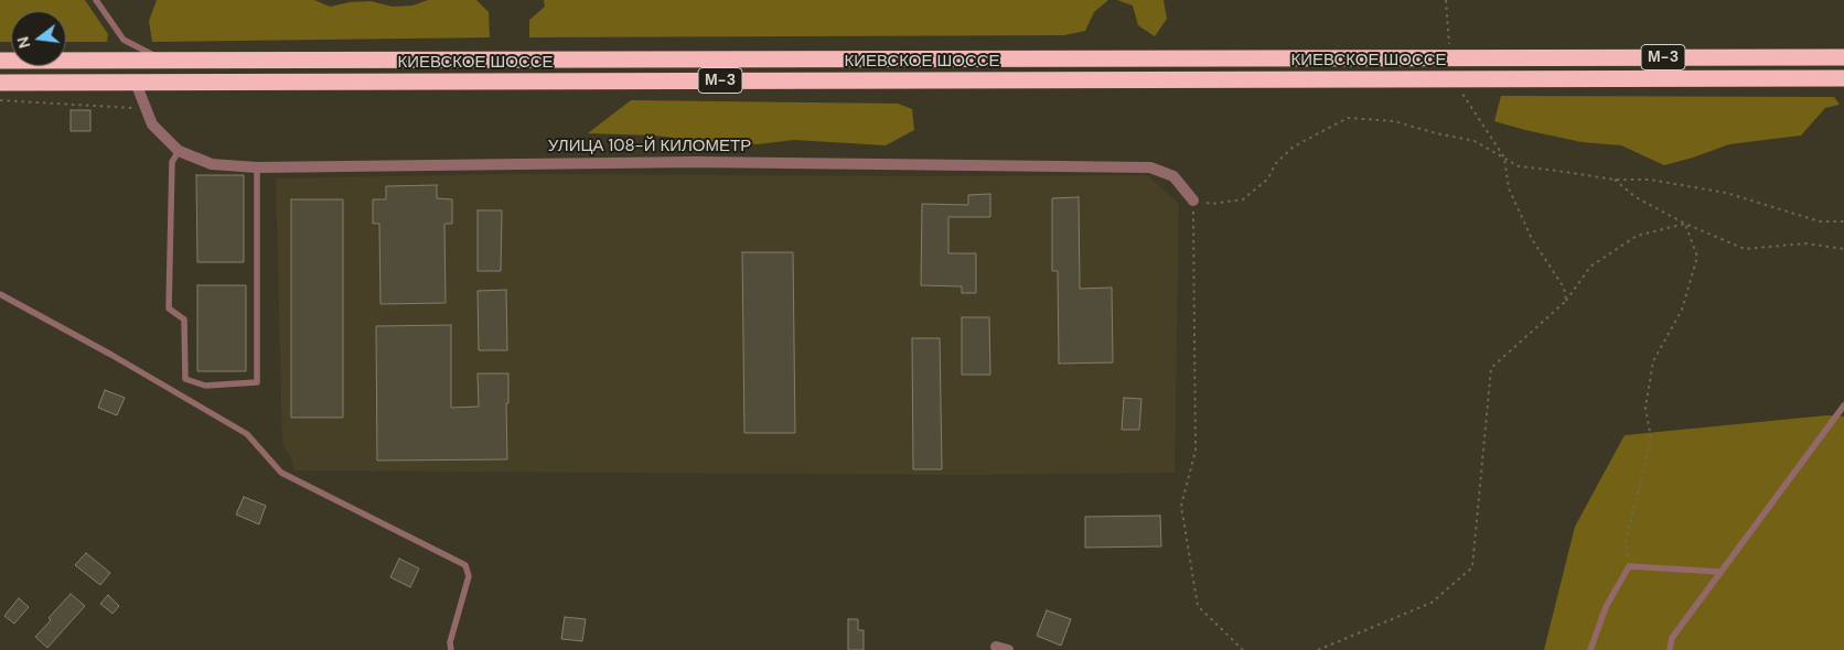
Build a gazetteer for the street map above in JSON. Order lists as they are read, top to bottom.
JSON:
{
  "streets": {
    "highway": ["М-3", "КИЕВСКОЕ ШОССЕ"],
    "street": ["УЛИЦА 108-Й КИЛОМЕТР"]
  },
  "crossings": [
    ["КИЕВСКОЕ ШОССЕ", "УЛИЦА 108-Й КИЛОМЕТР"]
  ],
  "north": "left"
}
